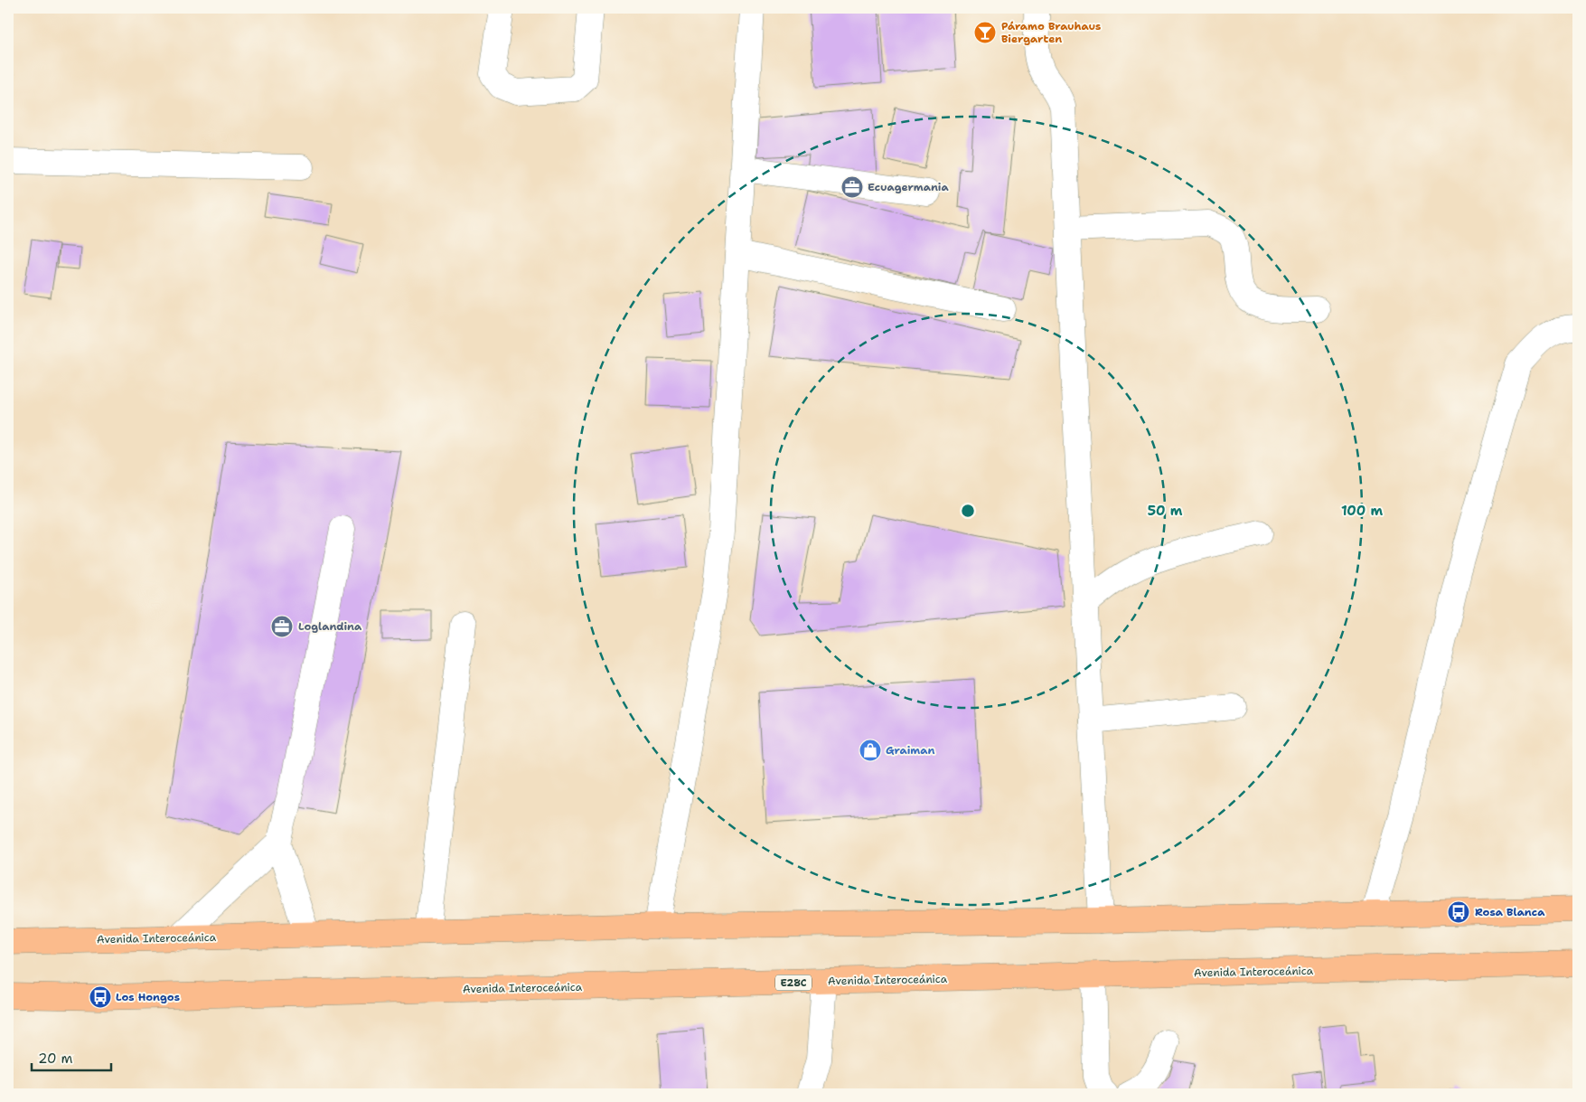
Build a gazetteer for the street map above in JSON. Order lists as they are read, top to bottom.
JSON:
{
  "streets": {
    "highway": ["Avenida Interoceánica", "E28C"]
  },
  "places": {
    "bar": ["Páramo Brauhaus Biergarten"],
    "office": ["Ecuagermania", "Loglandina"],
    "shop": ["Graiman"],
    "bus stop": ["Rosa Blanca", "Los Hongos"]
  },
  "scale_bar": "20 m",
  "rings": ["50 m", "100 m"]
}
